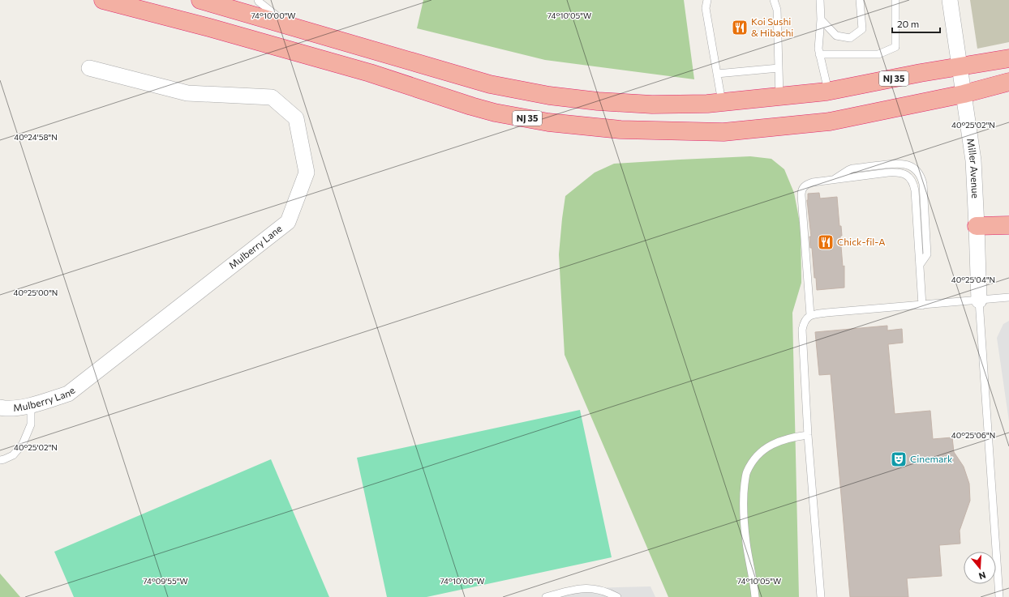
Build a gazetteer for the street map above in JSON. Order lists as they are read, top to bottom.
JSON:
{
  "streets": {
    "highway": ["NJ 35"],
    "street": ["Miller Avenue", "Mulberry Lane"]
  },
  "crossings": [
    ["NJ 35", "Miller Avenue"]
  ],
  "places": {
    "restaurant": ["Koi Sushi & Hibachi", "Chick-fil-A"],
    "theatre": ["Cinemark"]
  },
  "scale_bar": "20 m",
  "north": "bottom",
  "coordinates": [
    "74°10'00\"W",
    "74°10'05\"W",
    "40°25'02\"N",
    "40°24'58\"N",
    "40°25'04\"N",
    "40°25'00\"N",
    "40°25'06\"N",
    "74°09'55\"W"
  ]
}
